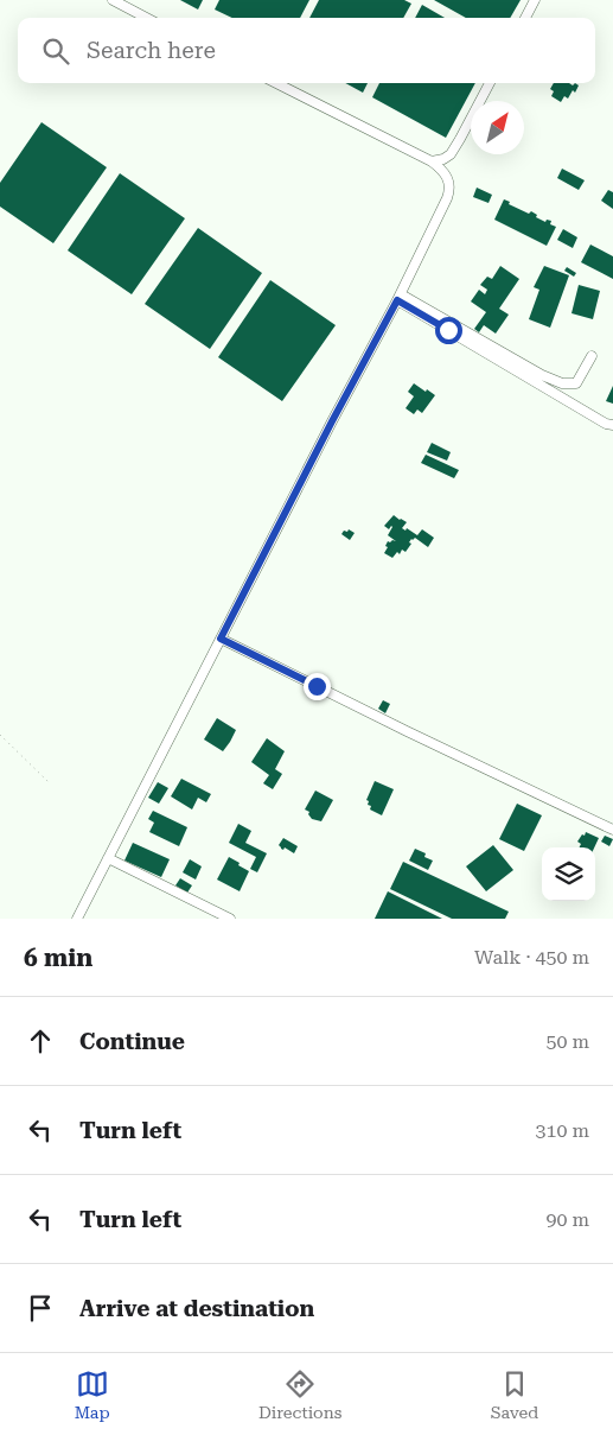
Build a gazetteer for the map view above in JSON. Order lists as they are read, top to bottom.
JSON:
{
  "north": "top right",
  "page": {
    "search": "Search here",
    "heading": ["6 min", "Walk · 450 m"],
    "list": [
      ["Continue", "50 m"],
      ["Turn left", "310 m"],
      ["Turn left", "90 m"],
      "Arrive at destination"
    ],
    "nav": ["Map", "Directions", "Saved"]
  }
}
